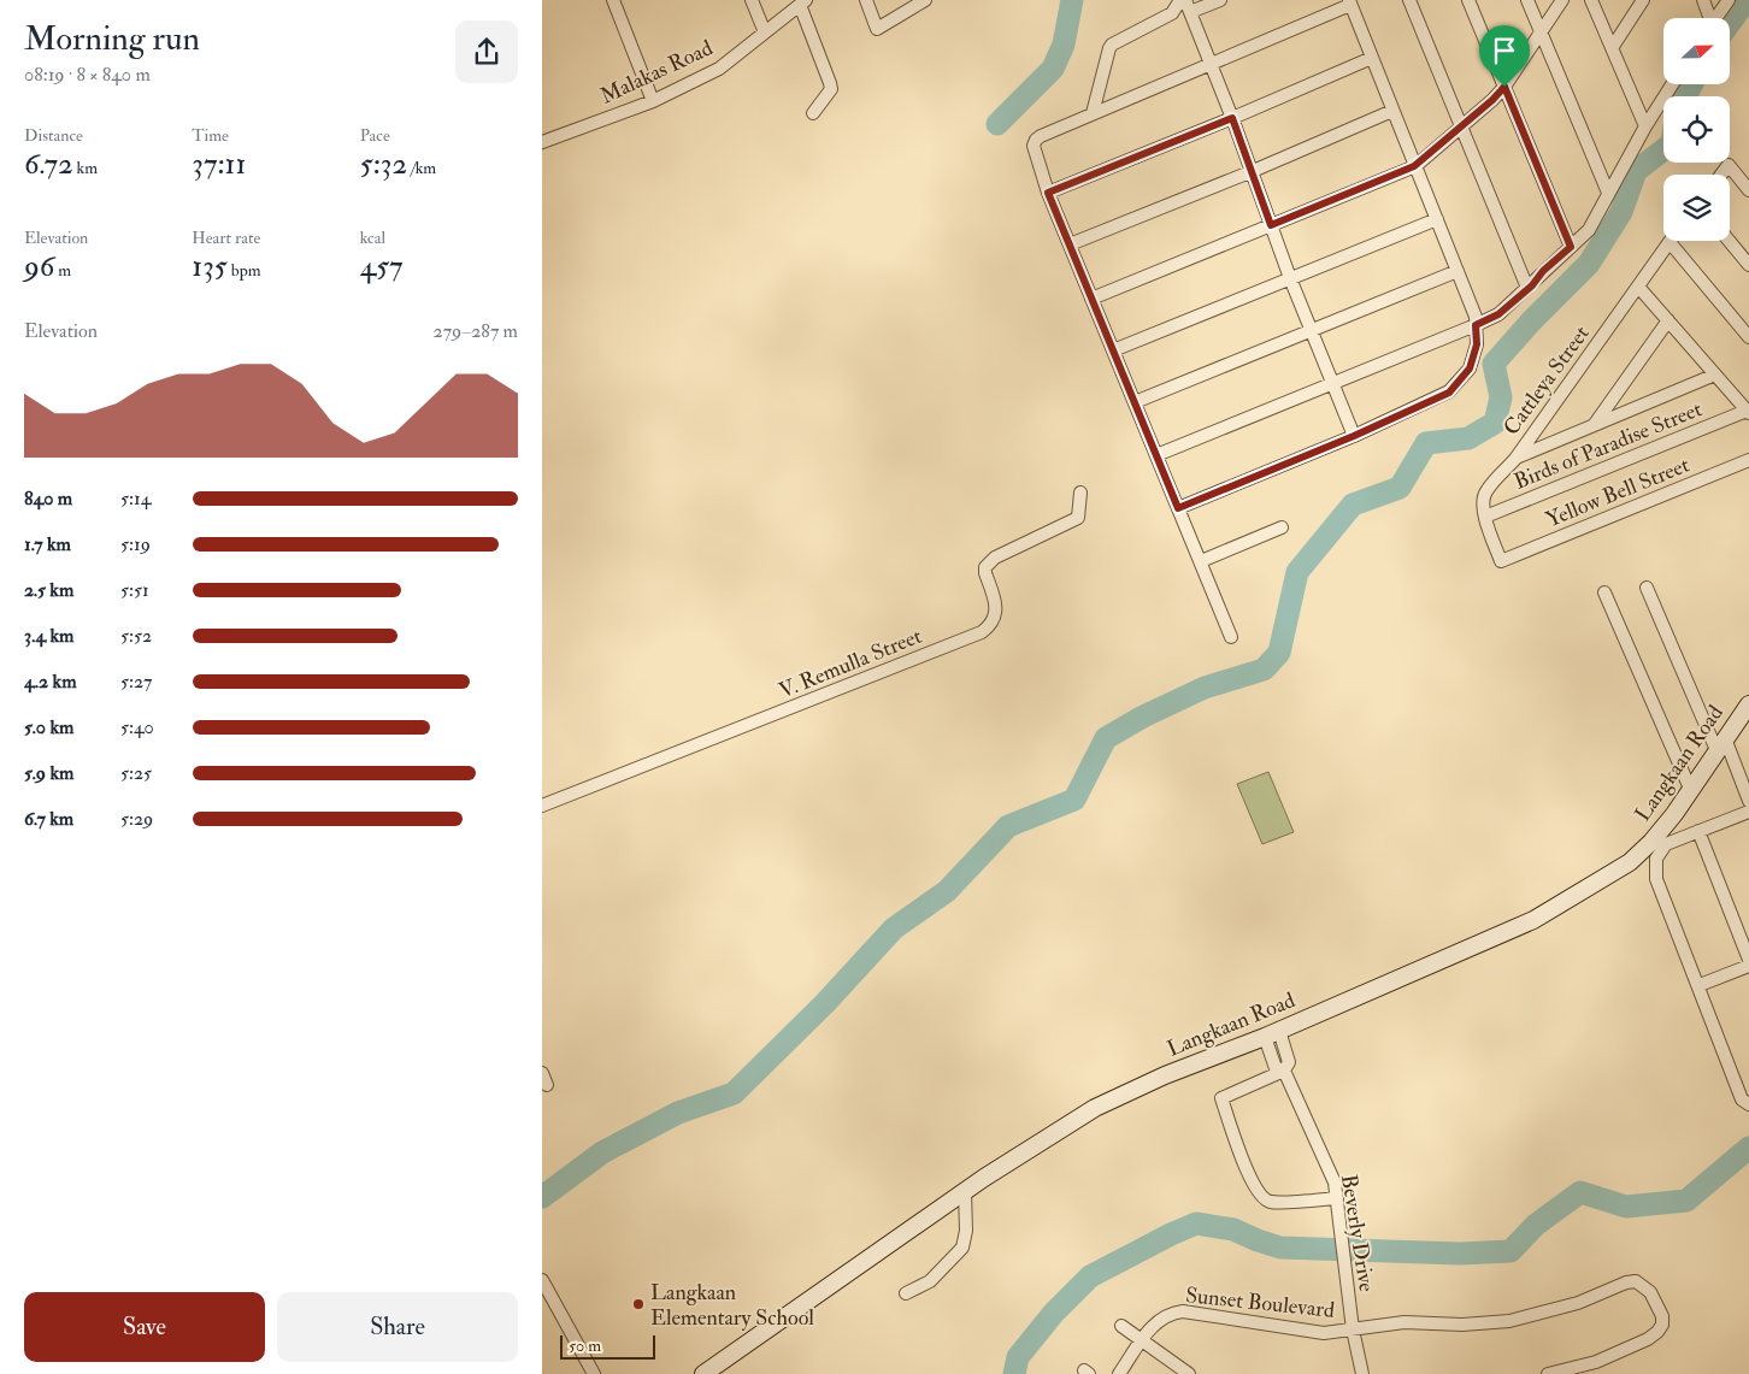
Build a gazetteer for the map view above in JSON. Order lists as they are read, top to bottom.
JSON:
{
  "streets": {
    "street": [
      "Malakas Road",
      "Cattleya Street",
      "Birds of Paradise Street",
      "Yellow Bell Street",
      "V. Remulla Street",
      "Langkaan Road",
      "Beverly Drive",
      "Sunset Boulevard"
    ]
  },
  "crossings": [
    ["Cattleya Street", "Birds of Paradise Street"],
    ["Cattleya Street", "Yellow Bell Street"],
    ["Langkaan Road", "Beverly Drive"],
    ["Beverly Drive", "Sunset Boulevard"]
  ],
  "places": ["Langkaan Elementary School"],
  "scale_bar": "50 m",
  "north": "right",
  "page": {
    "heading": ["Morning run", "08:19 · 8 × 840 m"],
    "stats": [
      ["Distance", "6.72 km"],
      ["Time", "37:11"],
      ["Pace", "5:32 /km"],
      ["Elevation", "96 m"],
      ["Heart rate", "135 bpm"],
      ["kcal", "457"]
    ],
    "chart": ["Elevation", "279–287 m"],
    "list": [
      {
        "name": "840 m",
        "note": "5:14"
      },
      {
        "name": "1.7 km",
        "note": "5:19"
      },
      {
        "name": "2.5 km",
        "note": "5:51"
      },
      {
        "name": "3.4 km",
        "note": "5:52"
      },
      {
        "name": "4.2 km",
        "note": "5:27"
      },
      {
        "name": "5.0 km",
        "note": "5:40"
      },
      {
        "name": "5.9 km",
        "note": "5:25"
      },
      {
        "name": "6.7 km",
        "note": "5:29"
      }
    ],
    "buttons": ["Save", "Share"],
    "scale": "50 m"
  }
}
